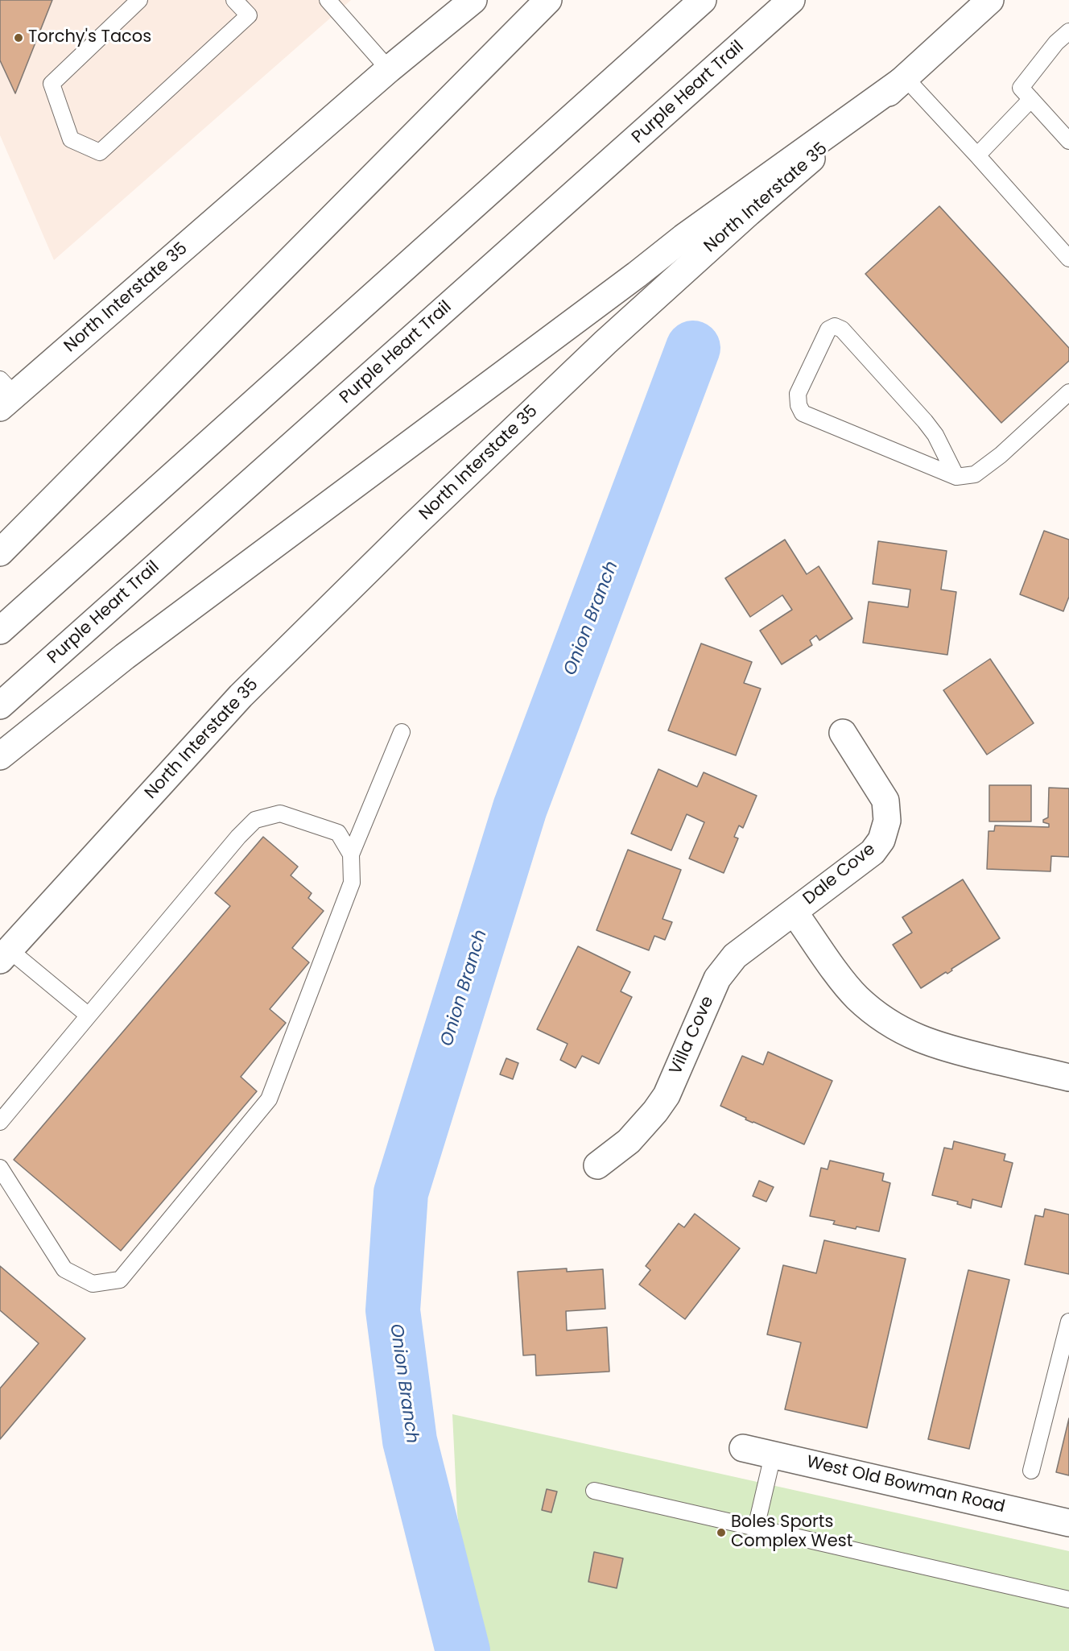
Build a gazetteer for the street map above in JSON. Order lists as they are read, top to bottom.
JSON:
{
  "streets": {
    "main road": [
      "Purple Heart Trail",
      "North Interstate 35",
      "Dale Cove",
      "Villa Cove",
      "West Old Bowman Road"
    ]
  },
  "crossings": [
    ["Dale Cove", "Villa Cove"]
  ],
  "water": ["Onion Branch"],
  "places": ["Torchy's Tacos", "Boles Sports Complex West"]
}
